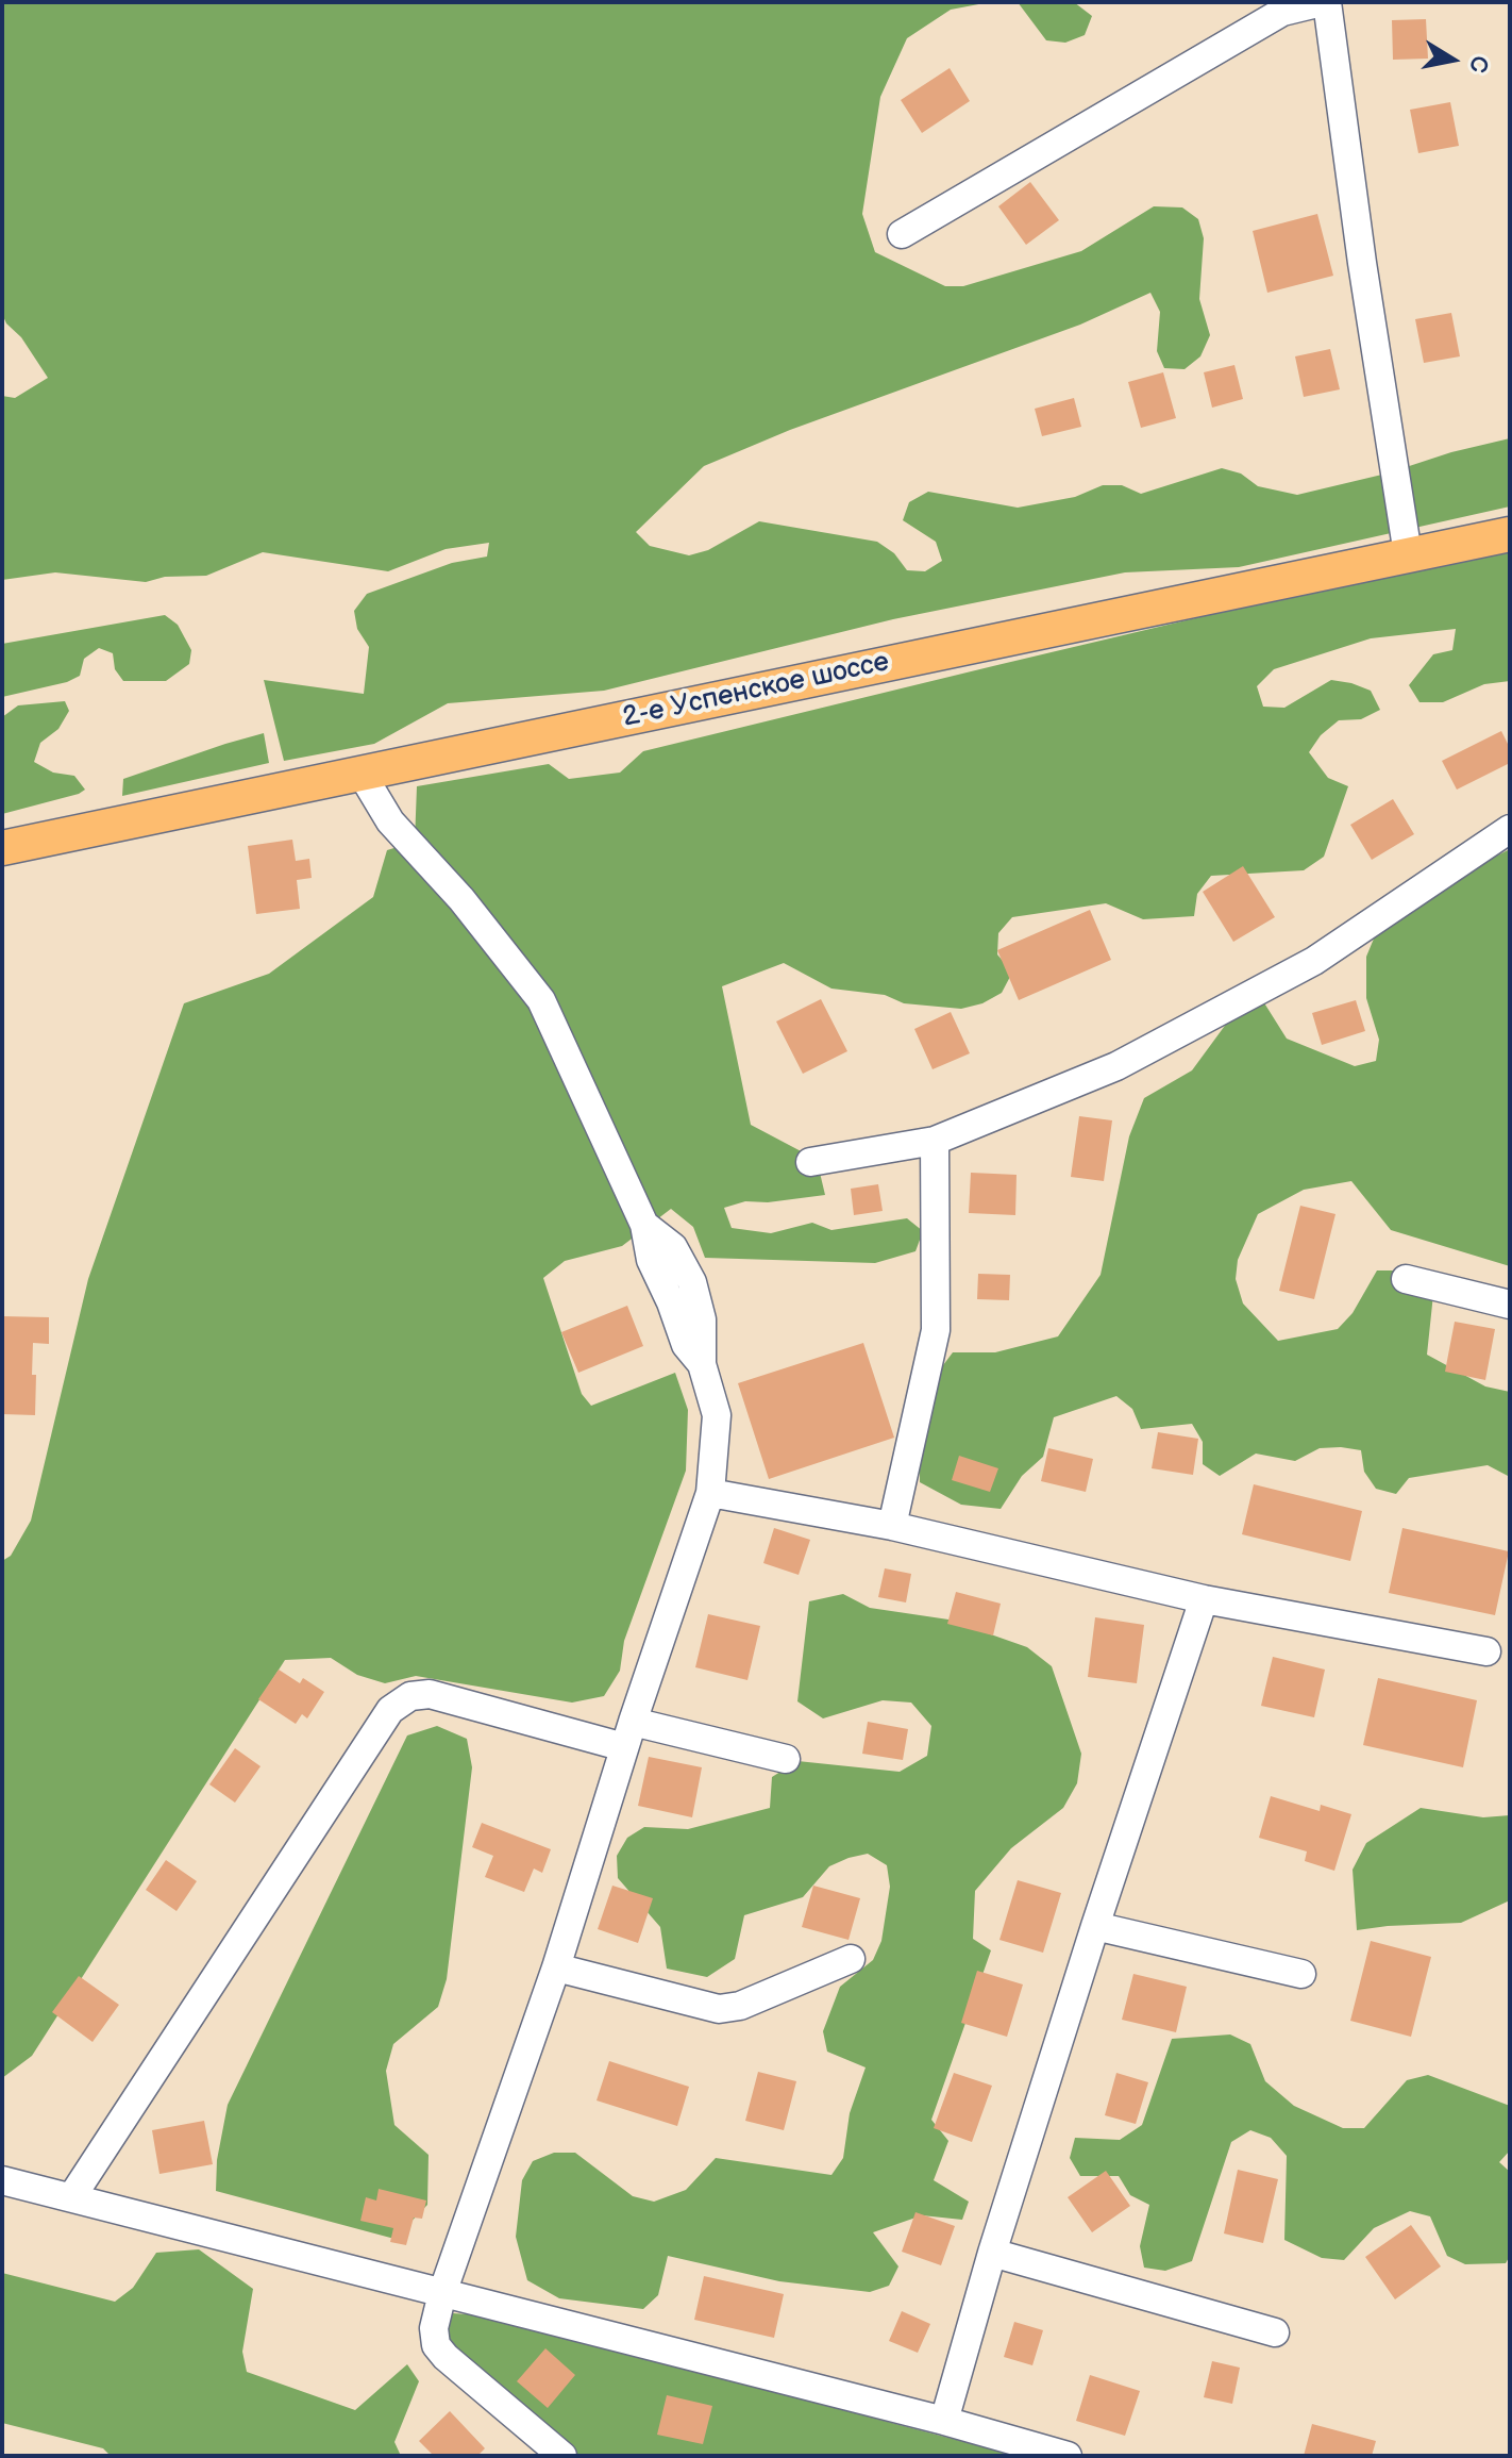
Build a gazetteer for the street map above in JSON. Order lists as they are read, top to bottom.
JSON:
{
  "streets": {
    "main road": ["2-е Успенское шоссе"]
  },
  "north": "right"
}
